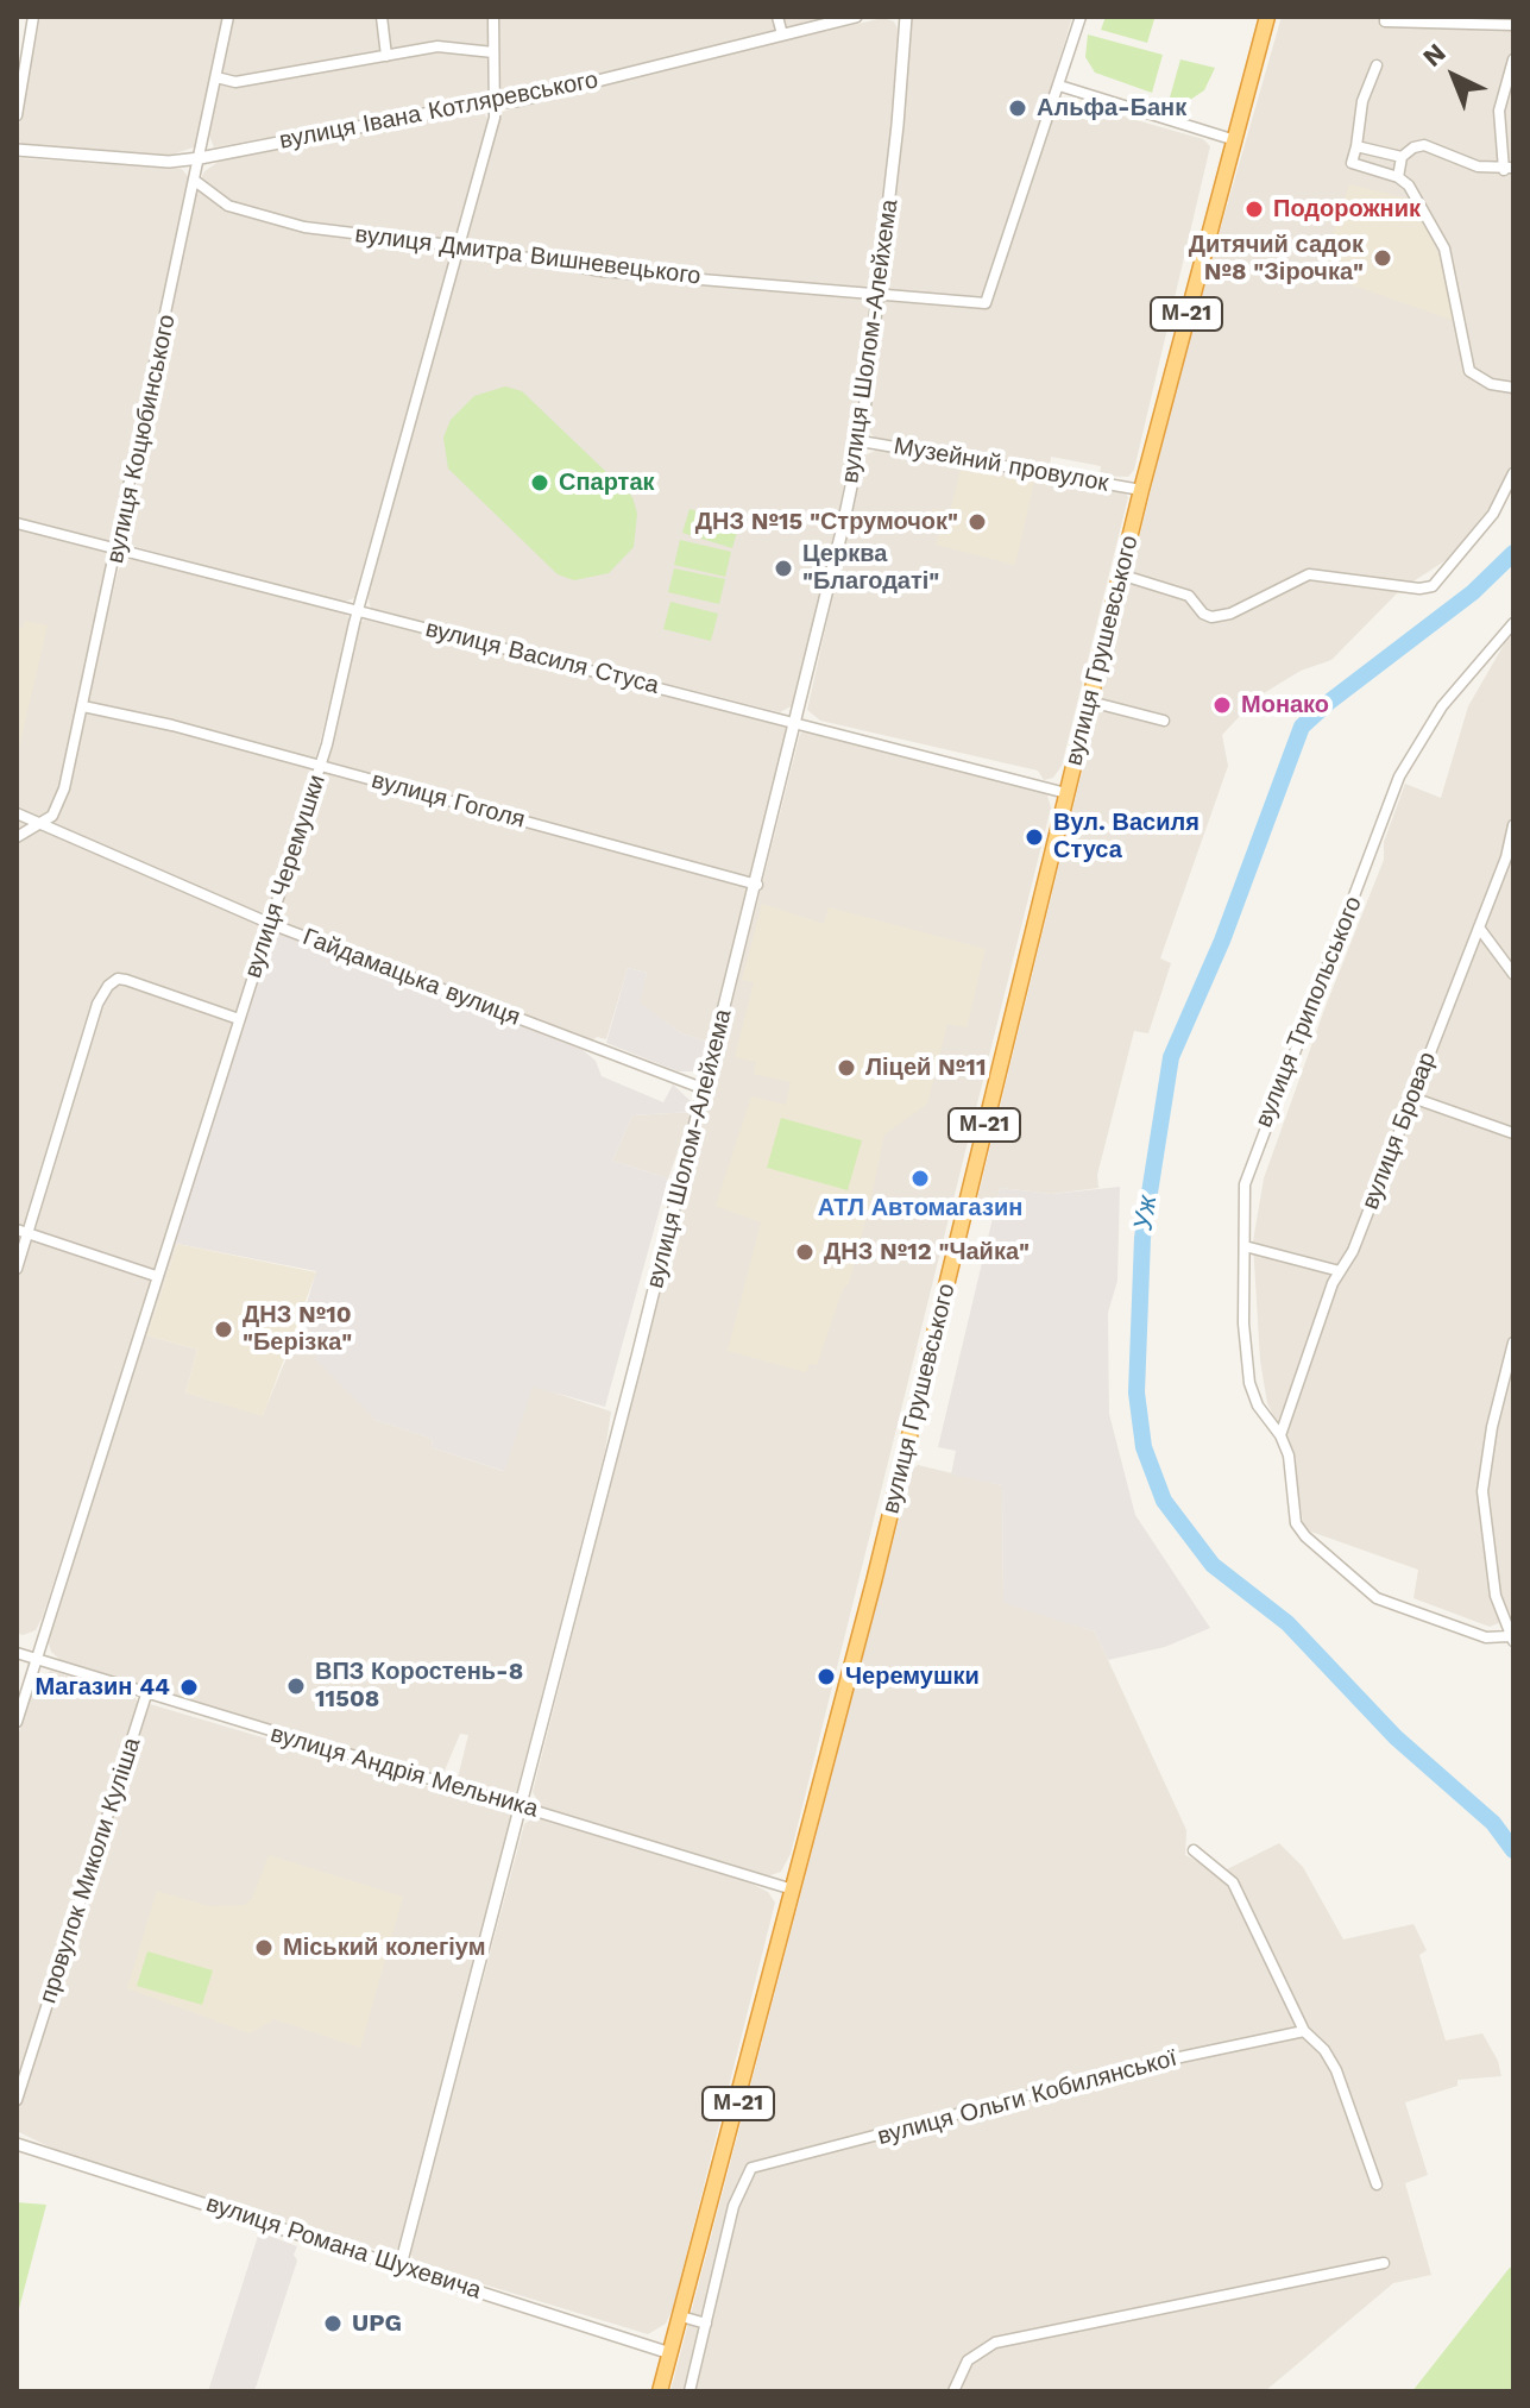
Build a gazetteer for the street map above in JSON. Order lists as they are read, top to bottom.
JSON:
{
  "streets": {
    "highway": ["М-21", "вулиця Грушевського"],
    "street": [
      "вулиця Івана Котляревського",
      "вулиця Дмитра Вишневецького",
      "вулиця Шолом-Алейхема",
      "вулиця Коцюбинського",
      "Музейний провулок",
      "вулиця Василя Стуса",
      "вулиця Гоголя",
      "вулиця Черемушки",
      "Гайдамацька вулиця",
      "вулиця Трипольського",
      "вулиця Бровар",
      "вулиця Андрія Мельника",
      "провулок Миколи Куліша",
      "вулиця Ольги Кобилянської",
      "вулиця Романа Шухевича"
    ]
  },
  "crossings": [
    ["вулиця Івана Котляревського", "вулиця Коцюбинського"],
    ["вулиця Івана Котляревського", "вулиця Черемушки"],
    ["вулиця Дмитра Вишневецького", "вулиця Шолом-Алейхема"],
    ["вулиця Дмитра Вишневецького", "вулиця Коцюбинського"],
    ["вулиця Дмитра Вишневецького", "вулиця Черемушки"],
    ["вулиця Шолом-Алейхема", "Музейний провулок"],
    ["вулиця Шолом-Алейхема", "вулиця Василя Стуса"],
    ["вулиця Шолом-Алейхема", "вулиця Гоголя"],
    ["вулиця Шолом-Алейхема", "Гайдамацька вулиця"],
    ["вулиця Шолом-Алейхема", "вулиця Андрія Мельника"],
    ["вулиця Шолом-Алейхема", "вулиця Романа Шухевича"],
    ["вулиця Коцюбинського", "вулиця Василя Стуса"],
    ["вулиця Коцюбинського", "вулиця Гоголя"],
    ["вулиця Коцюбинського", "Гайдамацька вулиця"],
    ["Музейний провулок", "вулиця Грушевського"],
    ["вулиця Грушевського", "вулиця Василя Стуса"],
    ["вулиця Грушевського", "вулиця Андрія Мельника"],
    ["вулиця Грушевського", "вулиця Романа Шухевича"],
    ["вулиця Василя Стуса", "вулиця Черемушки"],
    ["вулиця Гоголя", "вулиця Черемушки"],
    ["вулиця Черемушки", "Гайдамацька вулиця"],
    ["вулиця Черемушки", "вулиця Андрія Мельника"],
    ["вулиця Трипольського", "вулиця Бровар"],
    ["вулиця Андрія Мельника", "провулок Миколи Куліша"]
  ],
  "water": ["Уж"],
  "places": [
    "Альфа-Банк",
    "Подорожник",
    "Дитячий садок №8 \"Зірочка\"",
    "Спартак",
    "ДНЗ №15 \"Струмочок\"",
    "Церква \"Благодаті\"",
    "Монако",
    "Вул. Василя Стуса",
    "Ліцей №11",
    "АТЛ Автомагазин",
    "ДНЗ №12 \"Чайка\"",
    "ДНЗ №10 \"Берізка\"",
    "Черемушки",
    "ВПЗ Коростень-8 11508",
    "Магазин 44",
    "Міський колегіум",
    "UPG"
  ],
  "north": "top left"
}
